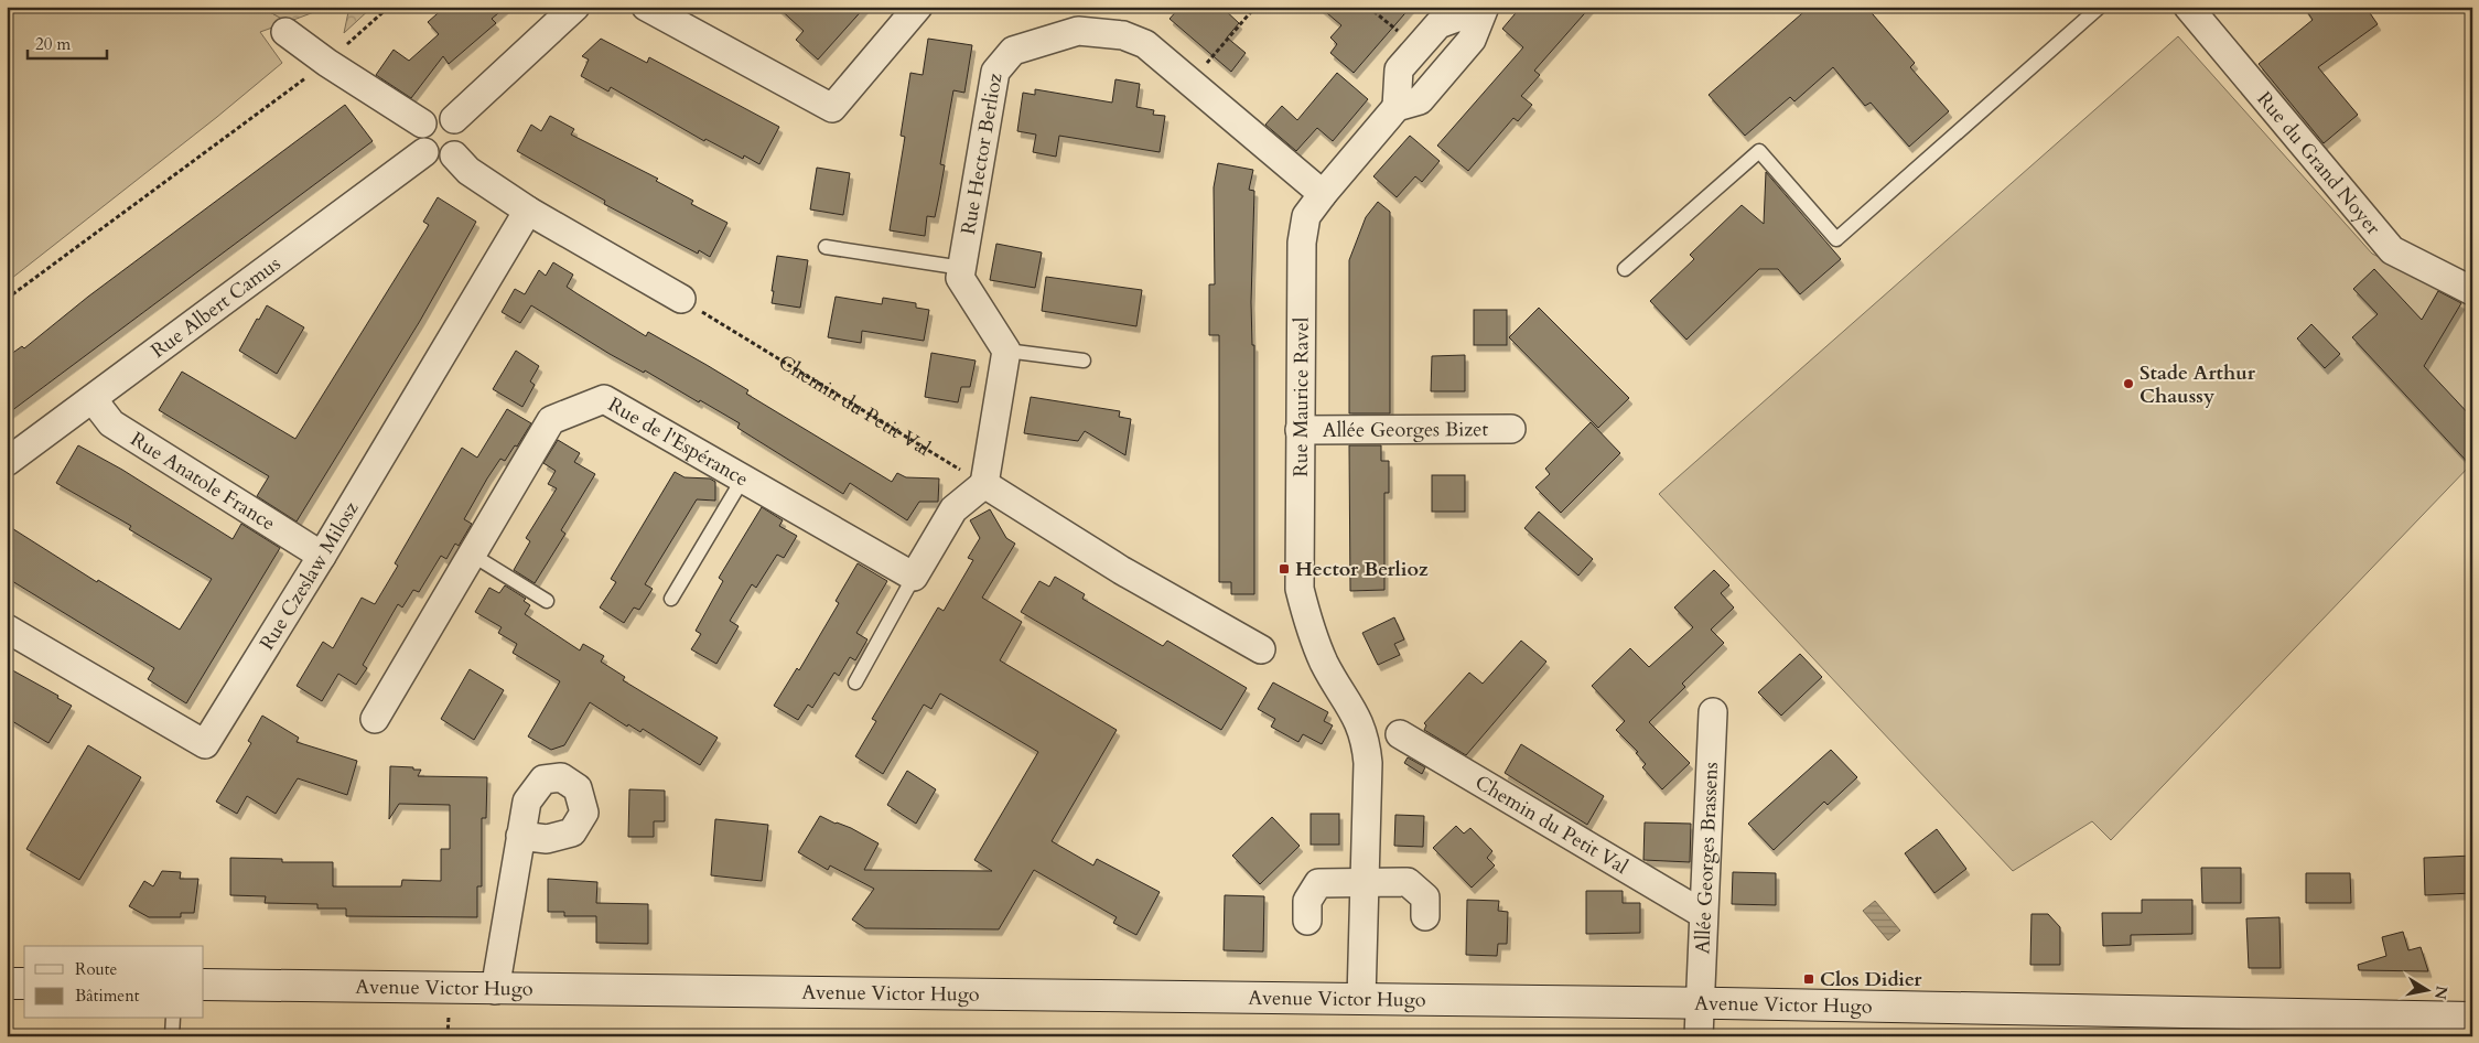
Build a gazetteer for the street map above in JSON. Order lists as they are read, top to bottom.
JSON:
{
  "streets": {
    "main road": ["Avenue Victor Hugo"],
    "street": [
      "Rue Hector Berlioz",
      "Rue du Grand Noyer",
      "Rue Albert Camus",
      "Rue Maurice Ravel",
      "Chemin du Petit Val",
      "Allée Georges Bizet",
      "Rue de l'Espérance",
      "Rue Anatole France",
      "Rue Czeslaw Milosz",
      "Allée Georges Brassens"
    ]
  },
  "crossings": [
    ["Rue Hector Berlioz", "Rue Maurice Ravel"],
    ["Rue Albert Camus", "Rue Anatole France"],
    ["Rue Maurice Ravel", "Allée Georges Bizet"],
    ["Rue Maurice Ravel", "Avenue Victor Hugo"],
    ["Chemin du Petit Val", "Allée Georges Brassens"],
    ["Rue Anatole France", "Rue Czeslaw Milosz"],
    ["Allée Georges Brassens", "Avenue Victor Hugo"]
  ],
  "places": {
    "other": ["Stade Arthur Chaussy"],
    "transit": ["Hector Berlioz", "Clos Didier"]
  },
  "legend": ["Route", "Bâtiment"],
  "scale_bar": "20 m",
  "north": "right"
}
